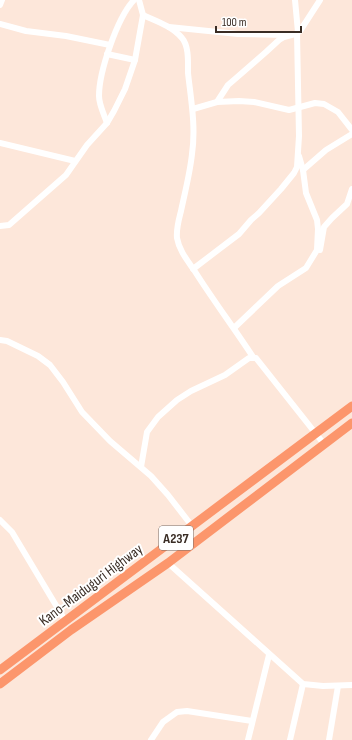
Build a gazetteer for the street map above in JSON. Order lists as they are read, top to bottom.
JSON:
{
  "streets": {
    "highway": ["A237", "Kano-Maiduguri Highway"]
  },
  "scale_bar": "100 m"
}
